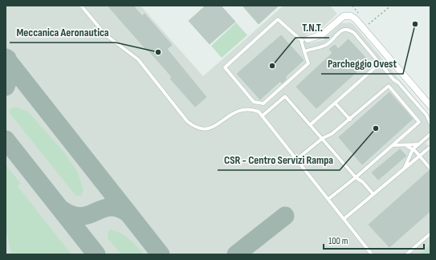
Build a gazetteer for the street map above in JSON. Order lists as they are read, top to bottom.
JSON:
{
  "places": [
    "Parcheggio Ovest",
    "Meccanica Aeronautica",
    "T.N.T.",
    "CSR - Centro Servizi Rampa"
  ],
  "scale_bar": "100 m"
}
